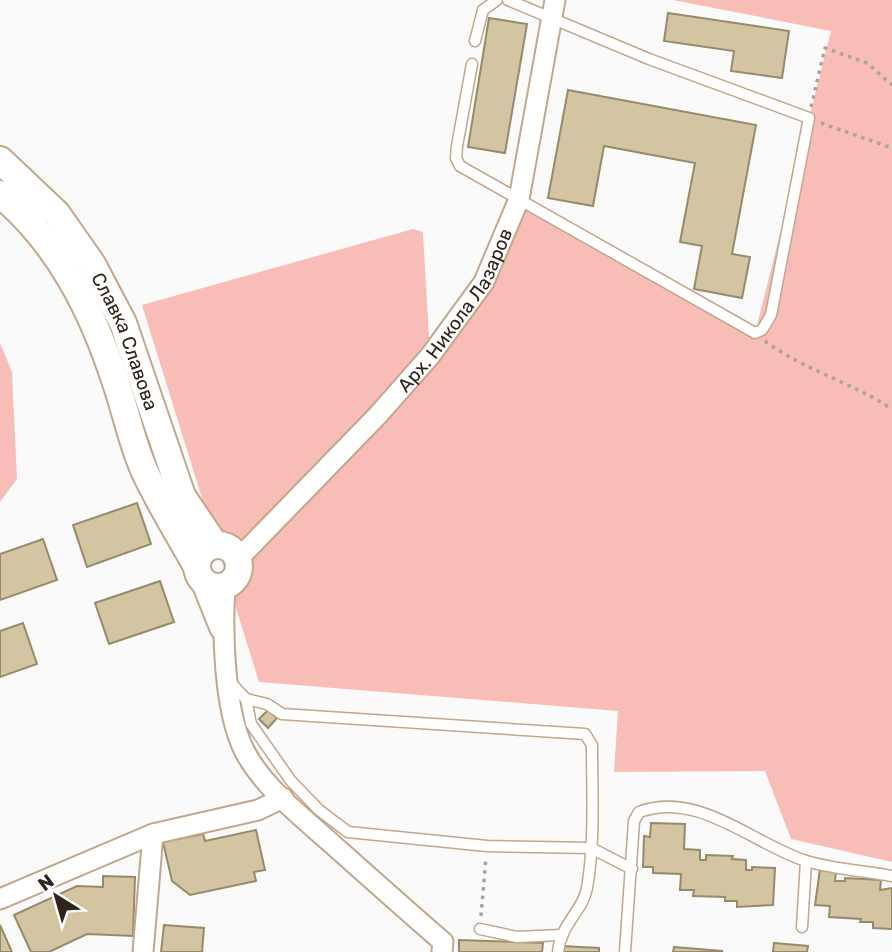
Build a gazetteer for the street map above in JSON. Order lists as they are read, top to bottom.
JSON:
{
  "streets": {
    "street": ["Арх. Никола Лазаров", "Славка Славова"]
  },
  "crossings": [
    ["Арх. Никола Лазаров", "Славка Славова"]
  ],
  "north": "top left"
}
